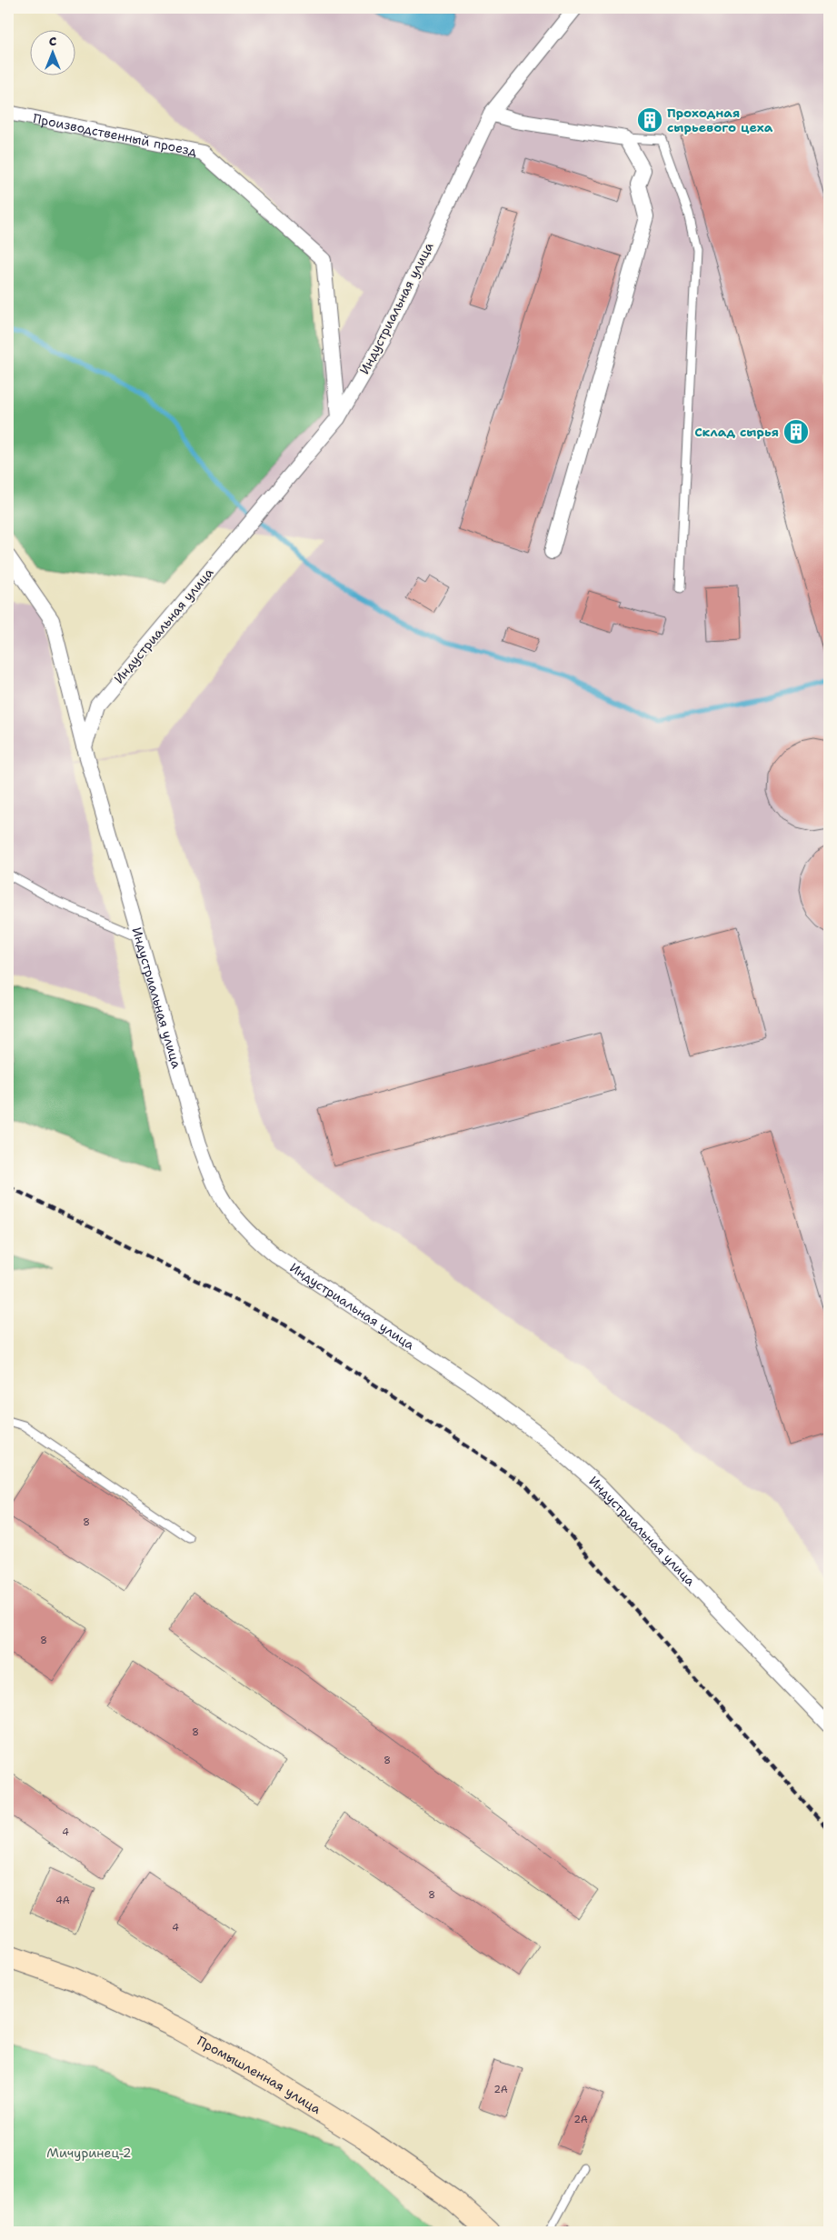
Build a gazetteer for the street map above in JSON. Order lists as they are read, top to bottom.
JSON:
{
  "streets": {
    "main road": ["Промышленная улица"],
    "street": ["Производственный проезд", "Индустриальная улица"]
  },
  "crossings": [
    ["Производственный проезд", "Индустриальная улица"]
  ],
  "parks": ["Мичуринец-2"],
  "places": {
    "building": ["Проходная сырьевого цеха", "Склад сырья"]
  },
  "house_numbers": [
    "8",
    "8",
    "8",
    "8",
    "4",
    "8",
    "4А",
    "4",
    "2А",
    "2А"
  ],
  "north": "top"
}
